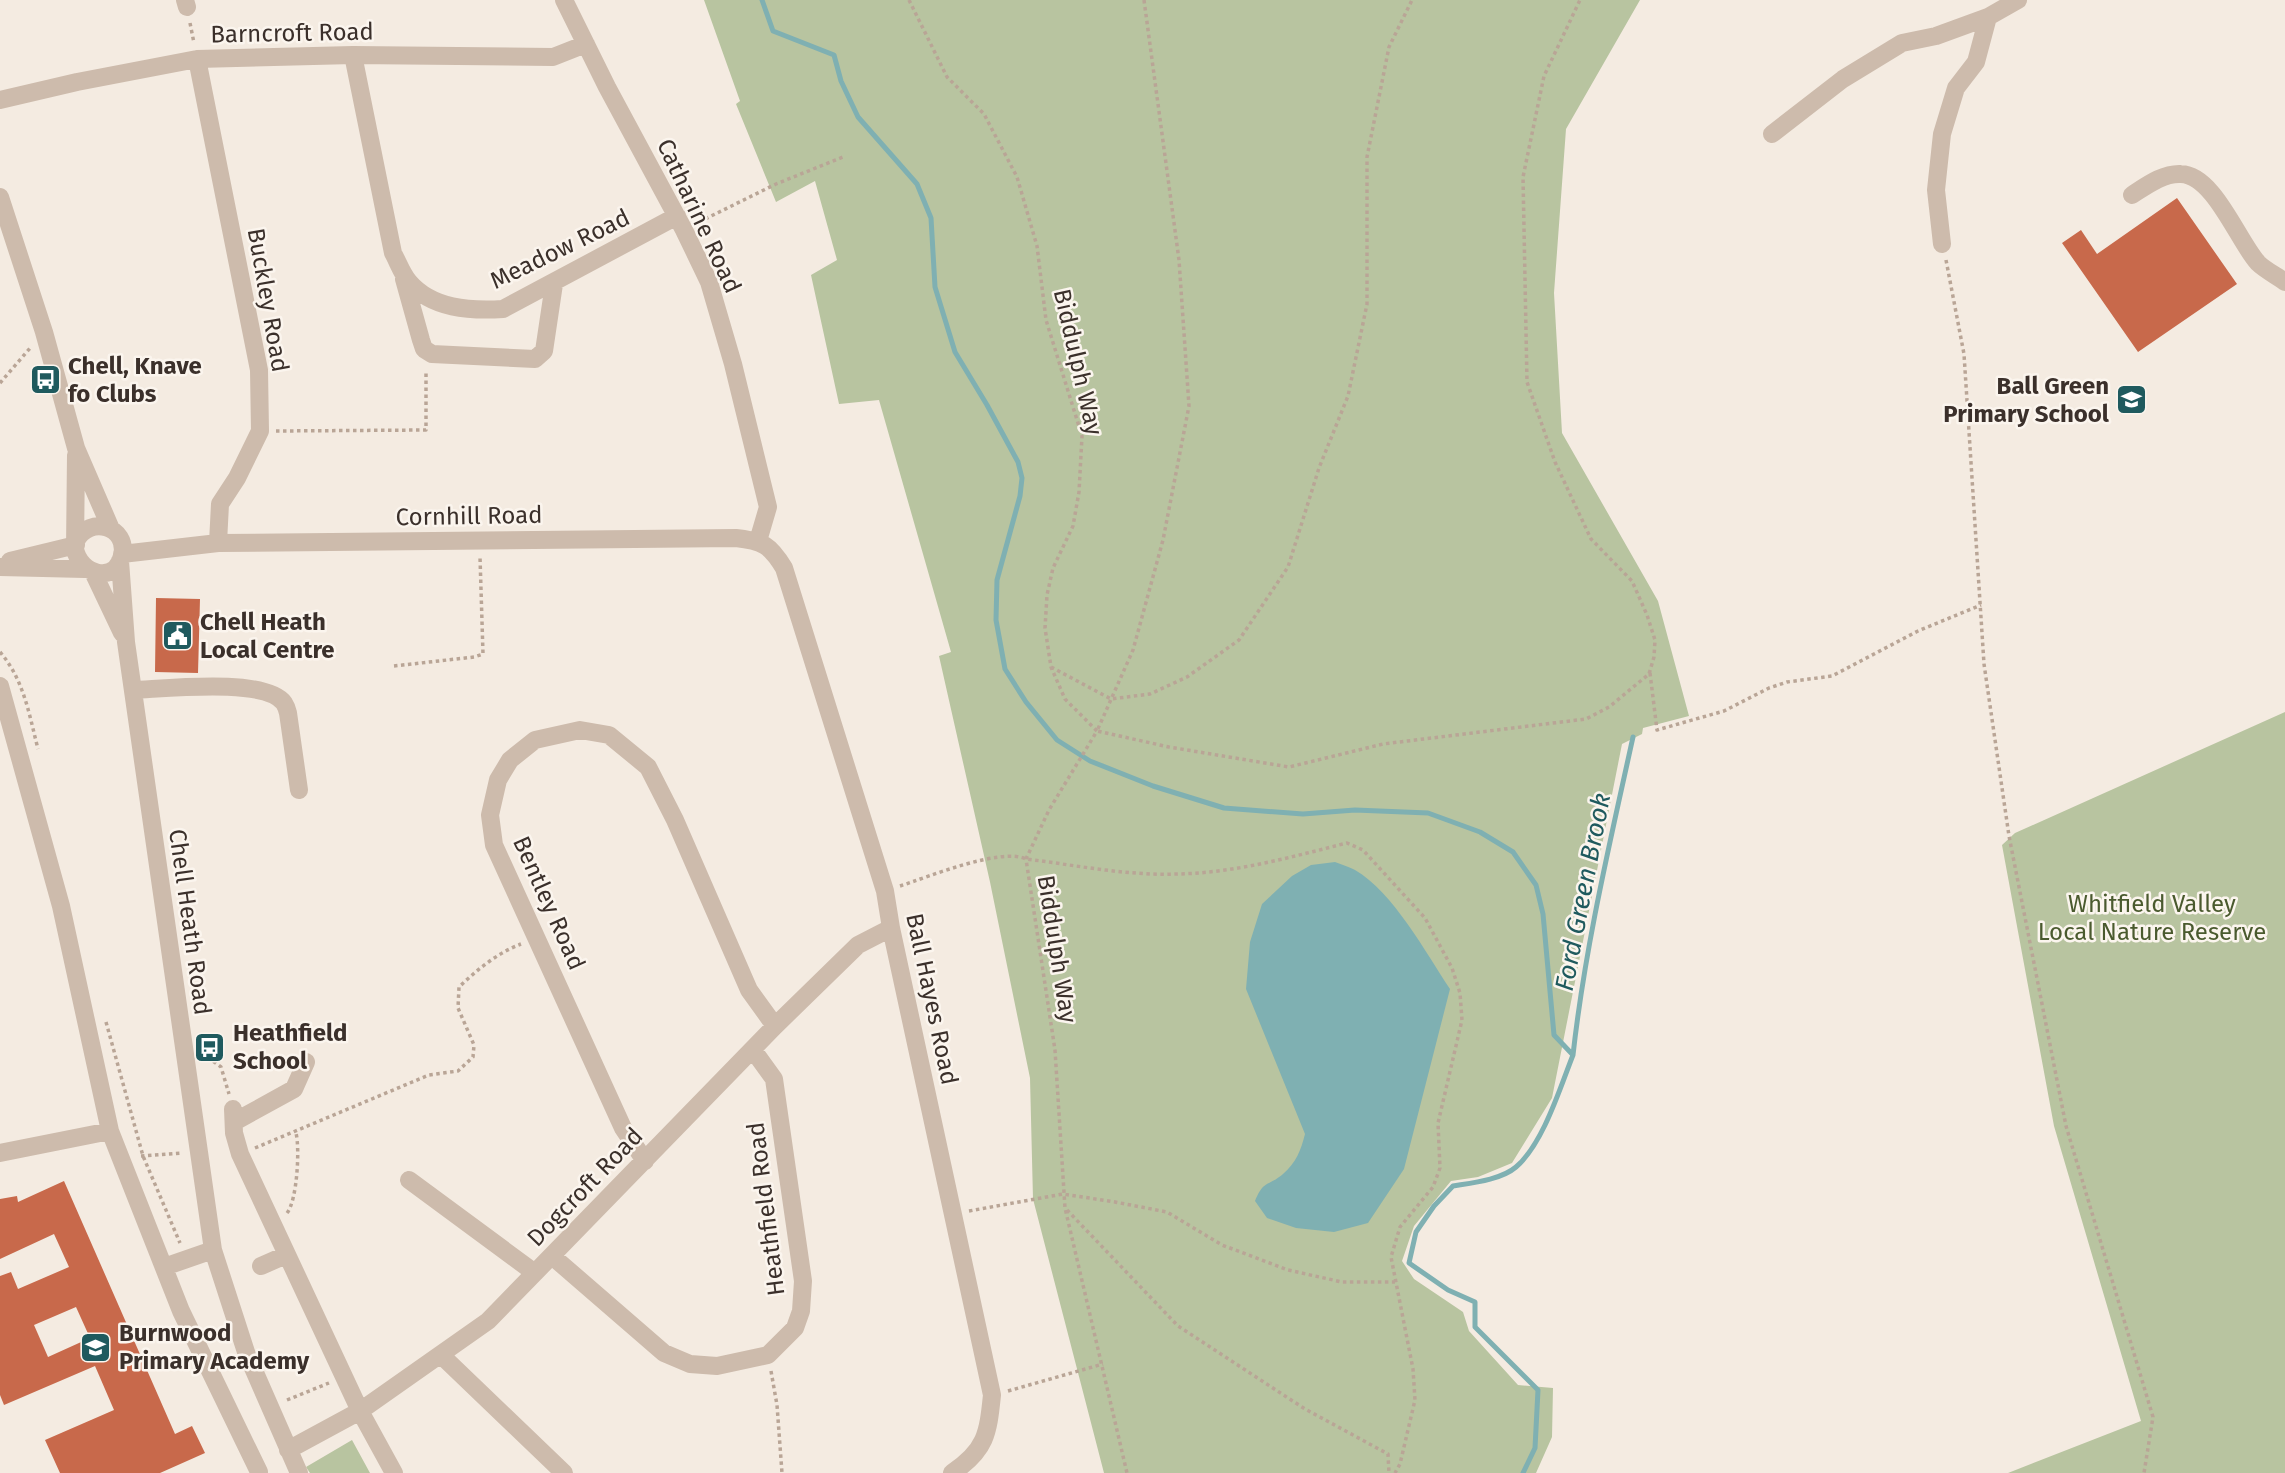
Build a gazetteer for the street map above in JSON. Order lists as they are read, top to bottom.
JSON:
{
  "streets": {
    "street": [
      "Barncroft Road",
      "Catharine Road",
      "Meadow Road",
      "Buckley Road",
      "Cornhill Road",
      "Bentley Road",
      "Chell Heath Road",
      "Ball Hayes Road",
      "Dogcroft Road",
      "Heathfield Road"
    ],
    "path": ["Biddulph Way"]
  },
  "crossings": [
    ["Barncroft Road", "Catharine Road"],
    ["Barncroft Road", "Meadow Road"],
    ["Barncroft Road", "Buckley Road"],
    ["Catharine Road", "Meadow Road"],
    ["Catharine Road", "Cornhill Road"],
    ["Catharine Road", "Ball Hayes Road"],
    ["Buckley Road", "Cornhill Road"],
    ["Cornhill Road", "Chell Heath Road"],
    ["Cornhill Road", "Ball Hayes Road"],
    ["Bentley Road", "Dogcroft Road"],
    ["Chell Heath Road", "Dogcroft Road"],
    ["Ball Hayes Road", "Dogcroft Road"],
    ["Dogcroft Road", "Heathfield Road"]
  ],
  "water": ["Ford Green Brook"],
  "parks": ["Whitfield Valley Local Nature Reserve"],
  "places": {
    "bus stop": ["Chell, Knave fo Clubs", "Heathfield School"],
    "school or university": ["Ball Green Primary School", "Burnwood Primary Academy"],
    "public building": ["Chell Heath Local Centre"]
  }
}
